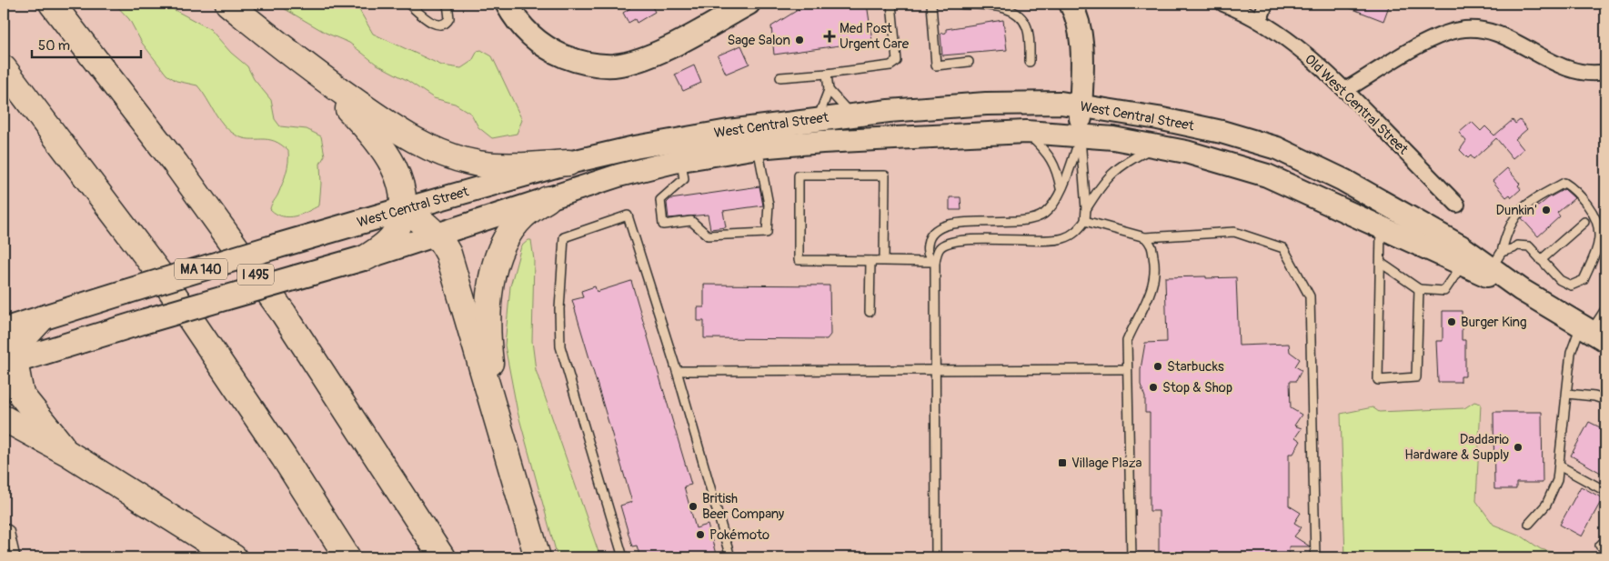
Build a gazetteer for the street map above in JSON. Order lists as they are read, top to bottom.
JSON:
{
  "streets": {
    "highway": ["I 495"],
    "main road": ["West Central Street", "MA 140"],
    "street": ["Old West Central Street"]
  },
  "places": {
    "health": ["Med Post Urgent Care"],
    "other": [
      "Sage Salon",
      "Dunkin'",
      "Burger King",
      "Starbucks",
      "Stop & Shop",
      "Daddario Hardware & Supply",
      "British Beer Company",
      "Pokémoto"
    ],
    "transit": ["Village Plaza"]
  },
  "scale_bar": "50 m"
}
